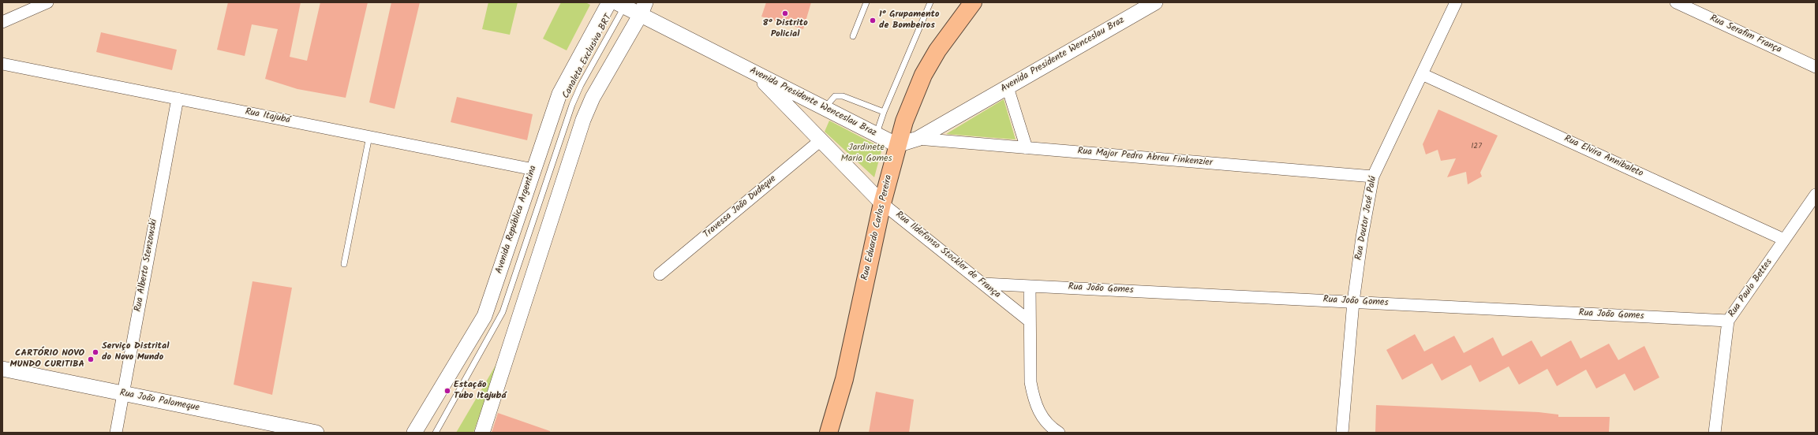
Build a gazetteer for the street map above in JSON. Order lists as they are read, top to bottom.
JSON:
{
  "streets": {
    "main road": ["Rua Eduardo Carlos Pereira"],
    "street": [
      "Rua Serafim França",
      "Avenida Presidente Wenceslau Braz",
      "Rua Itajubá",
      "Rua Elvira Annibaleto",
      "Rua Major Pedro Abreu Finkenzier",
      "Travessa João Dudeque",
      "Rua Doutor José Palú",
      "Avenida República Argentina",
      "Rua Ildefonso Stockler de França",
      "Rua Alberto Stenzowski",
      "Rua Paulo Bettes",
      "Rua João Gomes",
      "Rua João Palomeque"
    ],
    "lane": ["Canaleta Exclusiva BRT"]
  },
  "crossings": [
    ["Avenida Presidente Wenceslau Braz", "Canaleta Exclusiva BRT"],
    ["Avenida Presidente Wenceslau Braz", "Rua Major Pedro Abreu Finkenzier"],
    ["Avenida Presidente Wenceslau Braz", "Rua Eduardo Carlos Pereira"],
    ["Avenida Presidente Wenceslau Braz", "Rua Ildefonso Stockler de França"],
    ["Rua Itajubá", "Avenida República Argentina"],
    ["Rua Itajubá", "Rua Alberto Stenzowski"],
    ["Rua Elvira Annibaleto", "Rua Doutor José Palú"],
    ["Rua Elvira Annibaleto", "Rua Paulo Bettes"],
    ["Rua Major Pedro Abreu Finkenzier", "Rua Doutor José Palú"],
    ["Travessa João Dudeque", "Rua Ildefonso Stockler de França"],
    ["Rua Doutor José Palú", "Rua João Gomes"],
    ["Rua Eduardo Carlos Pereira", "Rua Ildefonso Stockler de França"],
    ["Rua Ildefonso Stockler de França", "Rua João Gomes"],
    ["Rua Alberto Stenzowski", "Rua João Palomeque"],
    ["Rua Paulo Bettes", "Rua João Gomes"]
  ],
  "parks": ["Jardinete Maria Gomes"],
  "places": [
    "8° Distrito Policial",
    "1° Grupamento de Bombeiros",
    "Serviço Distrital do Novo Mundo",
    "CARTÓRIO NOVO MUNDO CURITIBA",
    "Estação Tubo Itajubá"
  ],
  "house_numbers": ["127"]
}
